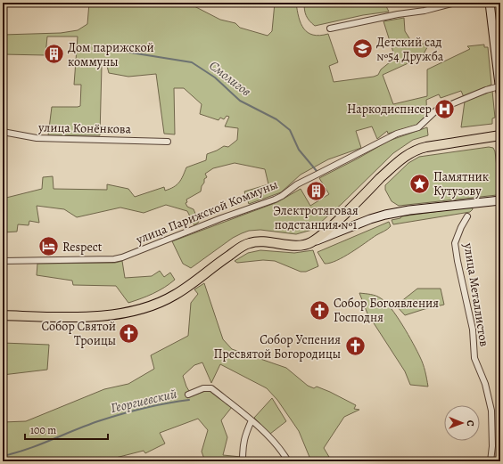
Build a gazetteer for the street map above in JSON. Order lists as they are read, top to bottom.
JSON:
{
  "streets": {
    "street": ["улица Конёнкова", "улица Парижской Коммуны", "улица Металлистов"]
  },
  "water": ["Смолигов", "Георгиевский"],
  "places": {
    "school or university": ["Детский сад №54 Дружба"],
    "building": ["Дом парижской коммуны", "Электротяговая подстанция №1"],
    "hospital": ["Наркодиспнсер"],
    "place": ["Памятник Кутузову"],
    "hotel": ["Respect"],
    "church": ["Собор Богоявления Господня", "Собор Святой Троицы", "Собор Успения Пресвятой Богородицы"]
  },
  "scale_bar": "100 m",
  "north": "right"
}
